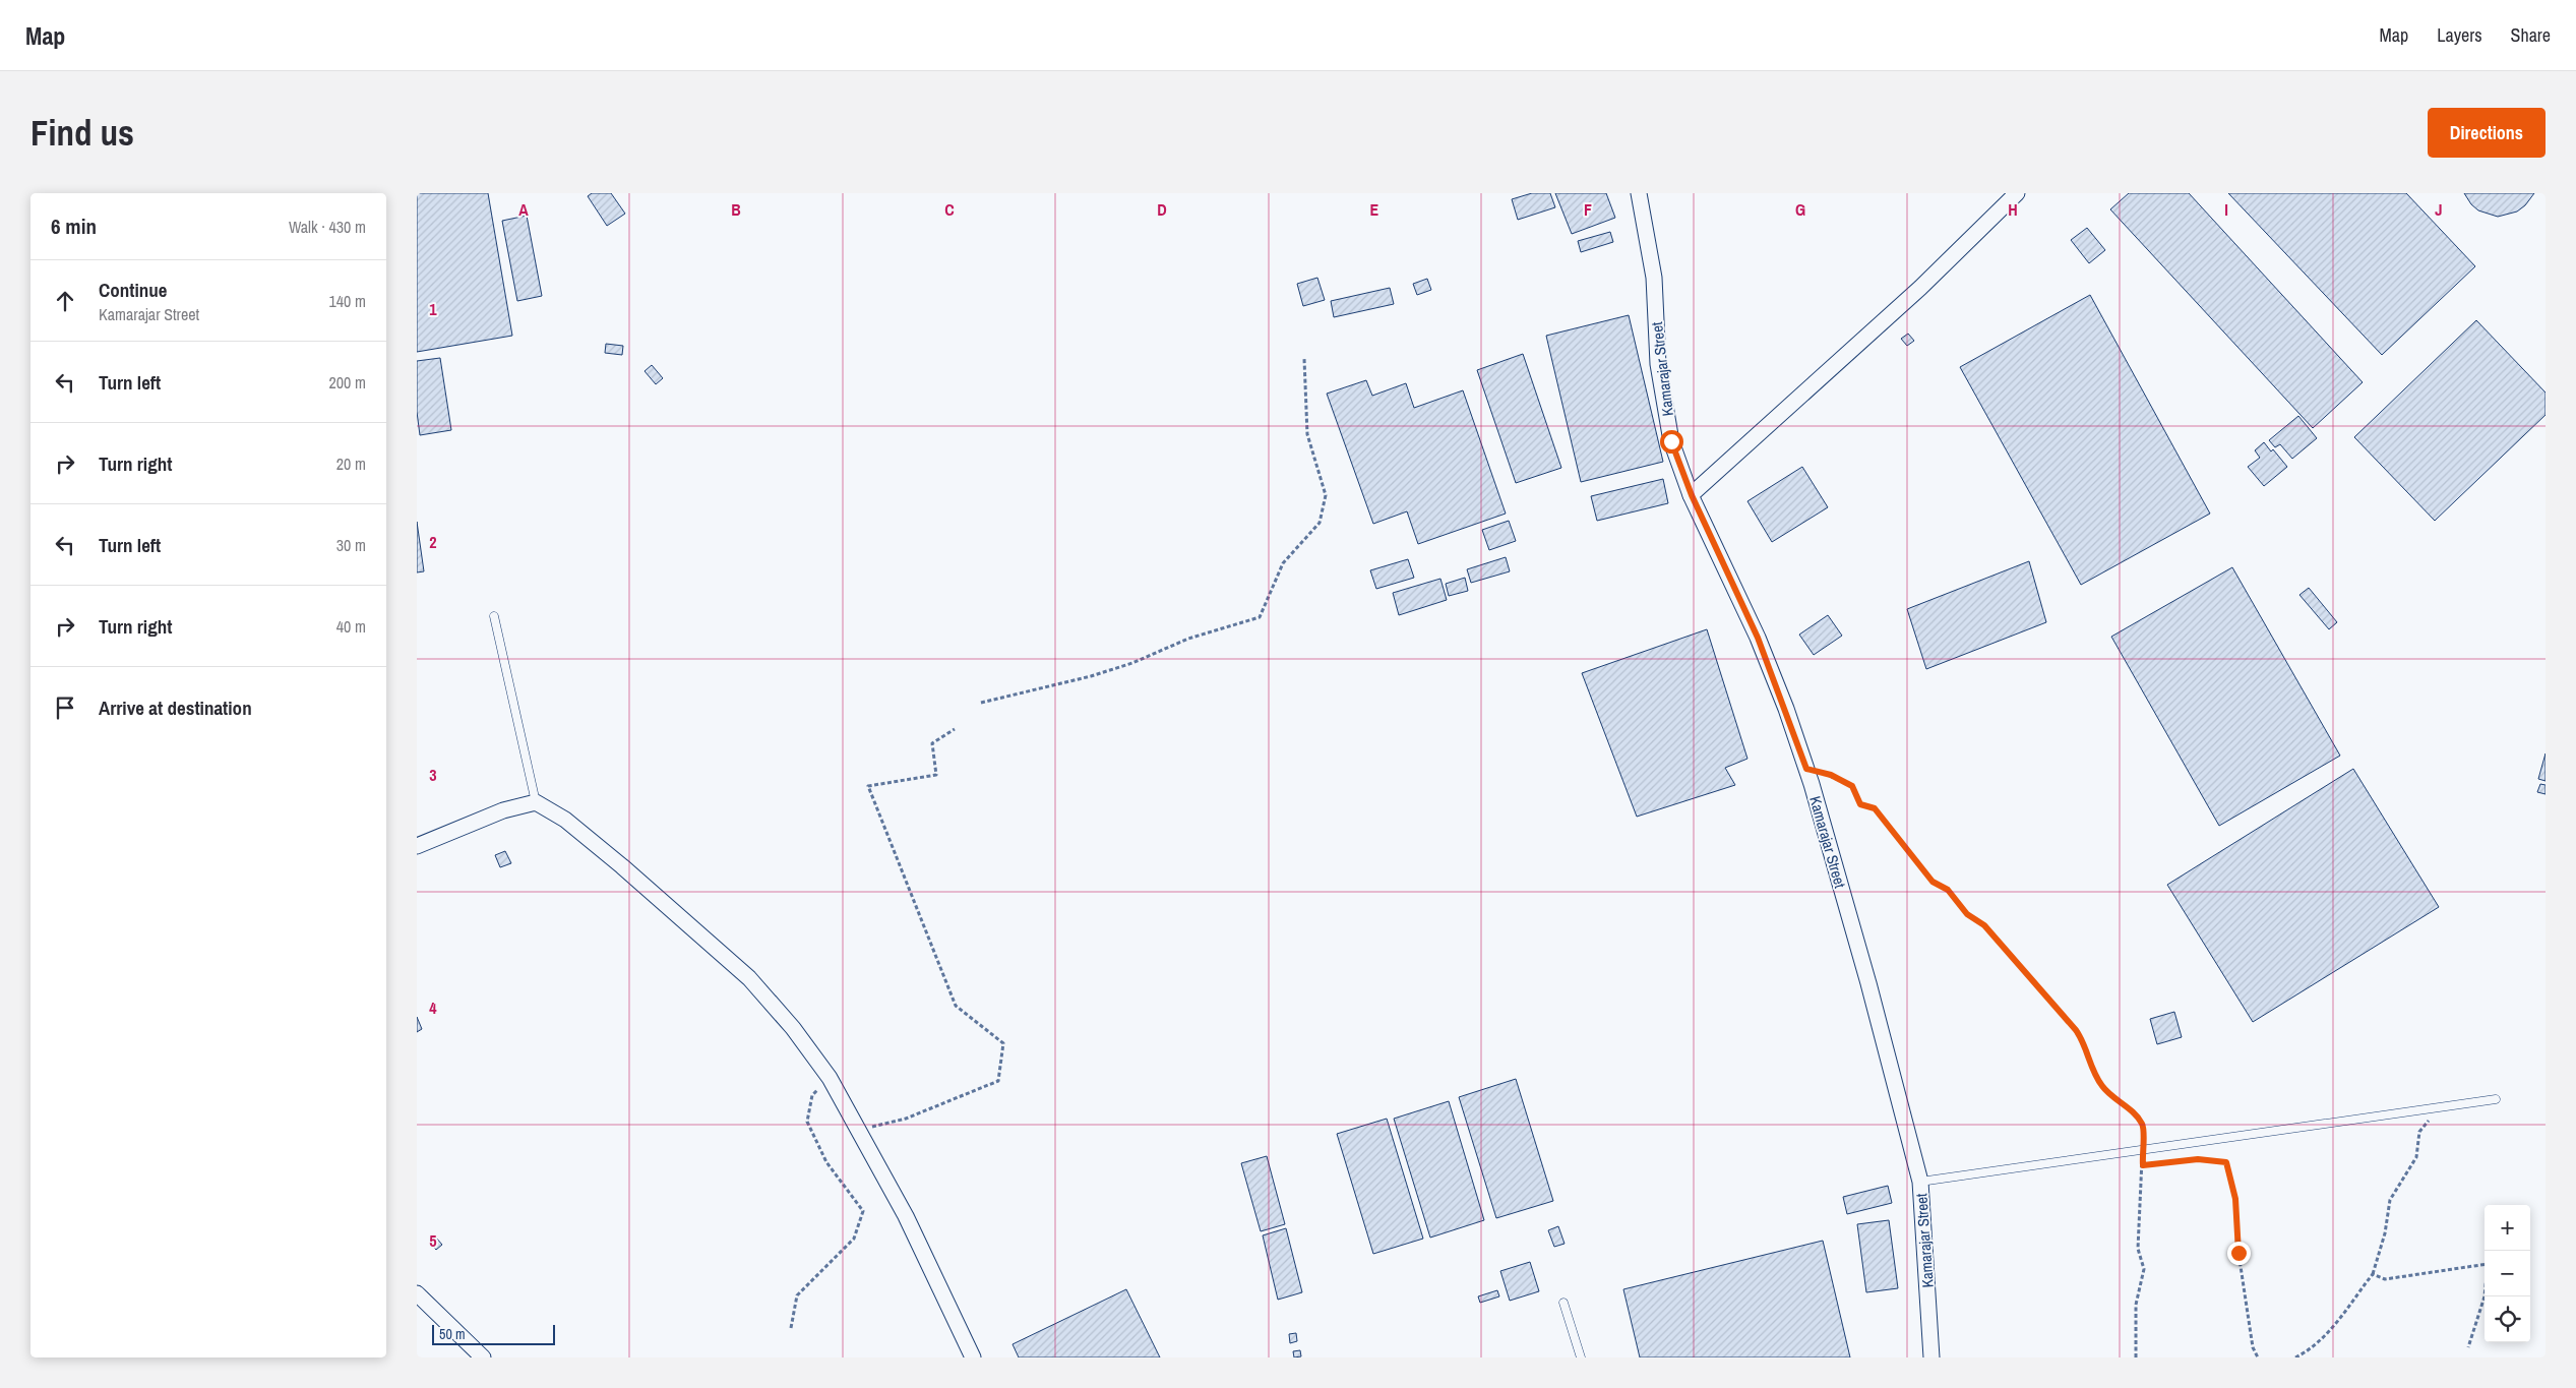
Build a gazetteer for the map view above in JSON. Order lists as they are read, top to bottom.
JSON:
{
  "streets": {
    "street": ["Kamarajar Street"]
  },
  "scale_bar": "50 m",
  "page": {
    "header": "Map",
    "nav": ["Map", "Layers", "Share"],
    "buttons": "Directions",
    "title": "Find us",
    "heading": ["6 min", "Walk · 430 m"],
    "list": [
      ["Continue", "Kamarajar Street", "140 m"],
      ["Turn left", "200 m"],
      ["Turn right", "20 m"],
      ["Turn left", "30 m"],
      ["Turn right", "40 m"],
      "Arrive at destination"
    ],
    "map_buttons": ["+", "−"],
    "scale": "50 m"
  },
  "grid": {
    "columns": [
      "A",
      "B",
      "C",
      "D",
      "E",
      "F",
      "G",
      "H",
      "I",
      "J"
    ],
    "rows": [
      "1",
      "2",
      "3",
      "4",
      "5"
    ]
  }
}
